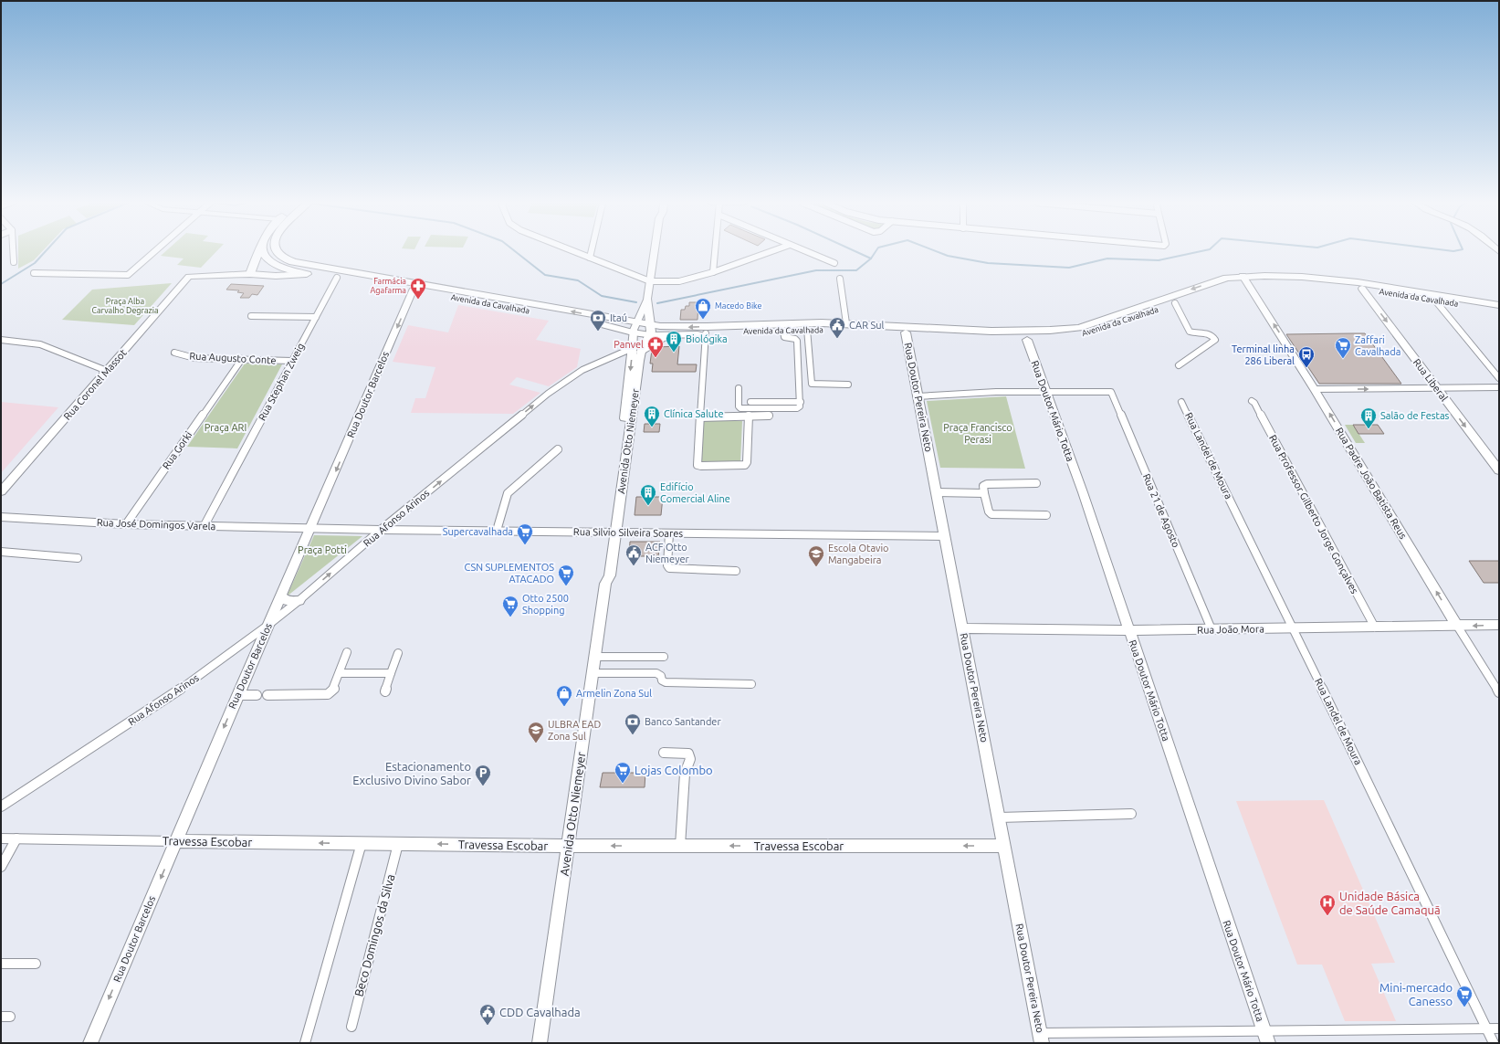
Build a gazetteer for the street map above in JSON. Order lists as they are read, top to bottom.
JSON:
{
  "streets": {
    "main road": ["Avenida da Cavalhada"],
    "street": [
      "Rua Augusto Conte",
      "Rua Liberal",
      "Rua Stephan Zweig",
      "Rua Coronel Massot",
      "Rua Doutor Barcelos",
      "Rua Doutor Pereira Neto",
      "Rua Doutor Mário Totta",
      "Avenida Otto Niemeyer",
      "Rua Gorki",
      "Rua Landel de Moura",
      "Rua Padre João Batista Reus",
      "Rua 21 de Agosto",
      "Rua Professor Gilberto Jorge Gonçalves",
      "Rua Afonso Arinos",
      "Rua José Domingos Varela",
      "Rua Silvio Silveira Soares",
      "Rua João Mora",
      "Travessa Escobar",
      "Beco Domingos da Silva"
    ]
  },
  "crossings": [
    ["Avenida da Cavalhada", "Rua Liberal"],
    ["Avenida da Cavalhada", "Rua Stephan Zweig"],
    ["Avenida da Cavalhada", "Rua Doutor Barcelos"],
    ["Avenida da Cavalhada", "Rua Doutor Pereira Neto"],
    ["Avenida da Cavalhada", "Rua Doutor Mário Totta"],
    ["Avenida da Cavalhada", "Avenida Otto Niemeyer"],
    ["Avenida da Cavalhada", "Rua Padre João Batista Reus"],
    ["Rua Augusto Conte", "Rua Stephan Zweig"],
    ["Rua Augusto Conte", "Rua Gorki"],
    ["Rua Stephan Zweig", "Rua José Domingos Varela"],
    ["Rua Doutor Barcelos", "Rua Afonso Arinos"],
    ["Rua Doutor Barcelos", "Rua José Domingos Varela"],
    ["Rua Doutor Barcelos", "Rua Silvio Silveira Soares"],
    ["Rua Doutor Barcelos", "Travessa Escobar"],
    ["Rua Doutor Pereira Neto", "Rua Silvio Silveira Soares"],
    ["Rua Doutor Pereira Neto", "Rua João Mora"],
    ["Rua Doutor Pereira Neto", "Travessa Escobar"],
    ["Rua Doutor Mário Totta", "Rua 21 de Agosto"],
    ["Rua Doutor Mário Totta", "Rua João Mora"],
    ["Avenida Otto Niemeyer", "Rua Afonso Arinos"],
    ["Avenida Otto Niemeyer", "Rua Silvio Silveira Soares"],
    ["Avenida Otto Niemeyer", "Travessa Escobar"],
    ["Rua Gorki", "Rua José Domingos Varela"],
    ["Rua Landel de Moura", "Rua João Mora"],
    ["Rua Padre João Batista Reus", "Rua João Mora"],
    ["Rua 21 de Agosto", "Rua João Mora"],
    ["Rua Professor Gilberto Jorge Gonçalves", "Rua João Mora"],
    ["Rua Afonso Arinos", "Rua Silvio Silveira Soares"],
    ["Rua José Domingos Varela", "Rua Silvio Silveira Soares"],
    ["Travessa Escobar", "Beco Domingos da Silva"]
  ],
  "one_way": [
    "Rua Doutor Barcelos",
    "Rua Padre João Batista Reus",
    "Rua Afonso Arinos",
    "Travessa Escobar"
  ],
  "parks": [
    "Praça Alba Carvalho Degrazia",
    "Praça ARI",
    "Praça Francisco Perasi",
    "Praça Potti"
  ],
  "places": {
    "pharmacy": ["Farmácia Agafarma", "Panvel"],
    "shop": ["Macedo Bike", "Armelin Zona Sul"],
    "bank": ["Itaú", "Banco Santander"],
    "public building": ["CAR Sul", "ACF Otto Niemeyer", "CDD Cavalhada"],
    "building": [
      "Biológika",
      "Clínica Salute",
      "Salão de Festas",
      "Edifício Comercial Aline"
    ],
    "supermarket": [
      "Zaffari Cavalhada",
      "Supercavalhada",
      "CSN SUPLEMENTOS ATACADO",
      "Otto 2500 Shopping",
      "Lojas Colombo",
      "Mini-mercado Canesso"
    ],
    "bus stop": ["Terminal linha 286 Liberal"],
    "school or university": ["Escola Otavio Mangabeira", "ULBRA EAD Zona Sul"],
    "parking": ["Estacionamento Exclusivo Divino Sabor"],
    "hospital": ["Unidade Básica de Saúde Camaquã"]
  }
}
